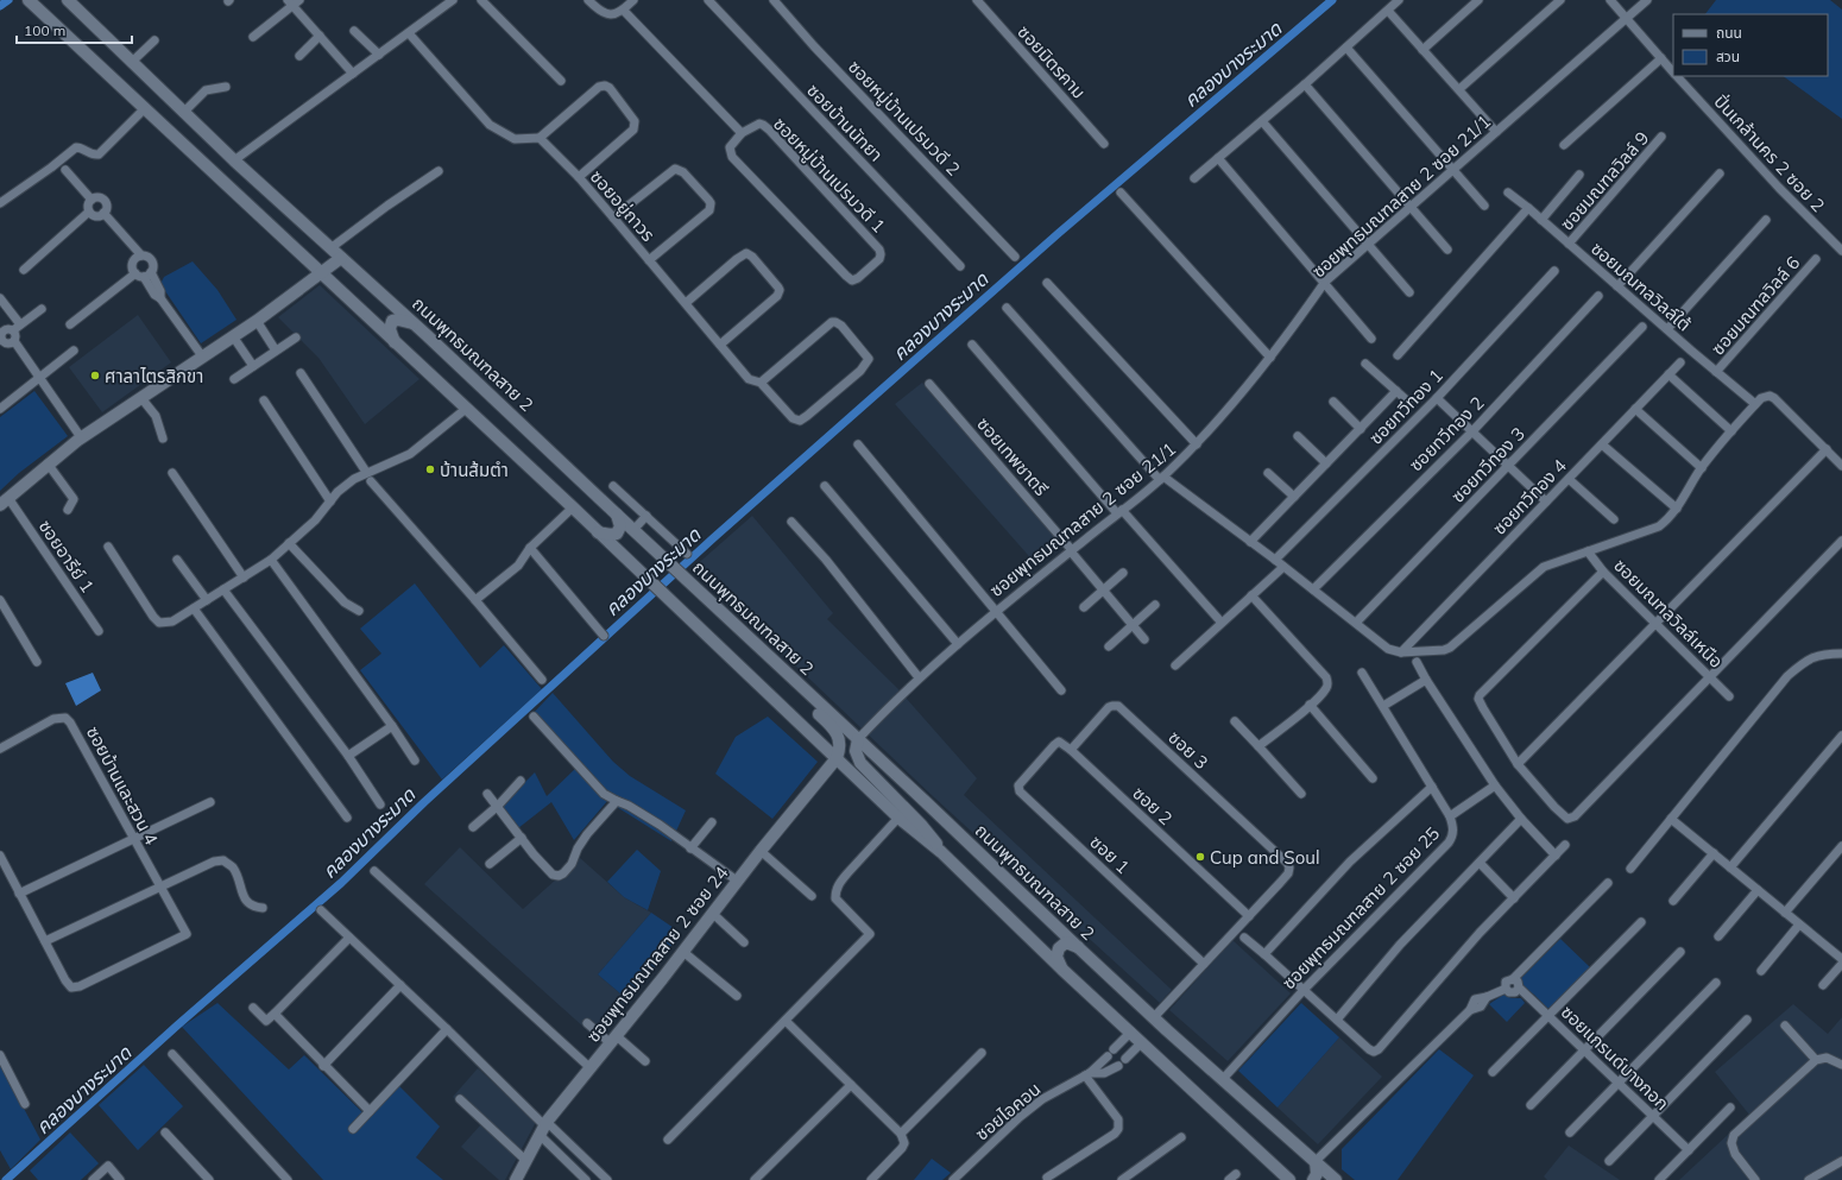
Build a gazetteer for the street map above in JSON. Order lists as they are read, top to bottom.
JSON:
{
  "streets": {
    "main road": ["ถนนพุทธมณฑลสาย 2", "ซอยพุทธมณฑลสาย 2 ซอย 24"],
    "street": [
      "ซอยมิตรคาม",
      "ซอยหมู่บ้านเปรมวดี 2",
      "ซอยบ้านนัทยา",
      "ปิ่นเกล้านคร 2 ซอย 2",
      "ซอยหมู่บ้านเปรมวดี 1",
      "ซอยมณฑลวิลล์ 9",
      "ซอยพุทธมณฑลสาย 2 ซอย 21/1",
      "ซอยอยู่ถาวร",
      "ซอยมณฑลวิลล์ใต้",
      "ซอยมณฑลวิลล์ 6",
      "ซอยทวีทอง 1",
      "ซอยทวีทอง 2",
      "ซอยเทพชาตรี",
      "ซอยทวีทอง 3",
      "ซอยทวีทอง 4",
      "ซอยอารีย์ 1",
      "ซอยมณฑลวิลล์เหนือ",
      "ซอย 3",
      "ซอยบ้านและสวน 4",
      "ซอย 2",
      "ซอย 1",
      "ซอยพุทธมณฑลสาย 2 ซอย 25",
      "ซอยแกรนด์บางกอก",
      "ซอยไอคอน"
    ]
  },
  "crossings": [
    ["ปิ่นเกล้านคร 2 ซอย 2", "ซอยพุทธมณฑลสาย 2 ซอย 21/1"],
    ["ซอยมณฑลวิลล์ 9", "ซอยมณฑลวิลล์ใต้"],
    ["ซอยพุทธมณฑลสาย 2 ซอย 21/1", "ถนนพุทธมณฑลสาย 2"],
    ["ซอยพุทธมณฑลสาย 2 ซอย 21/1", "ซอยเทพชาตรี"],
    ["ซอยมณฑลวิลล์ใต้", "ซอยมณฑลวิลล์ 6"],
    ["ถนนพุทธมณฑลสาย 2", "ซอยพุทธมณฑลสาย 2 ซอย 25"],
    ["ซอย 3", "ซอย 2"],
    ["ซอย 3", "ซอย 1"],
    ["ซอย 2", "ซอย 1"]
  ],
  "water": ["คลองบางระมาด"],
  "places": ["ศาลาไตรสิกขา", "บ้านส้มตำ", "Cup and Soul"],
  "legend": ["ถนน", "สวน"],
  "scale_bar": "100 m"
}
